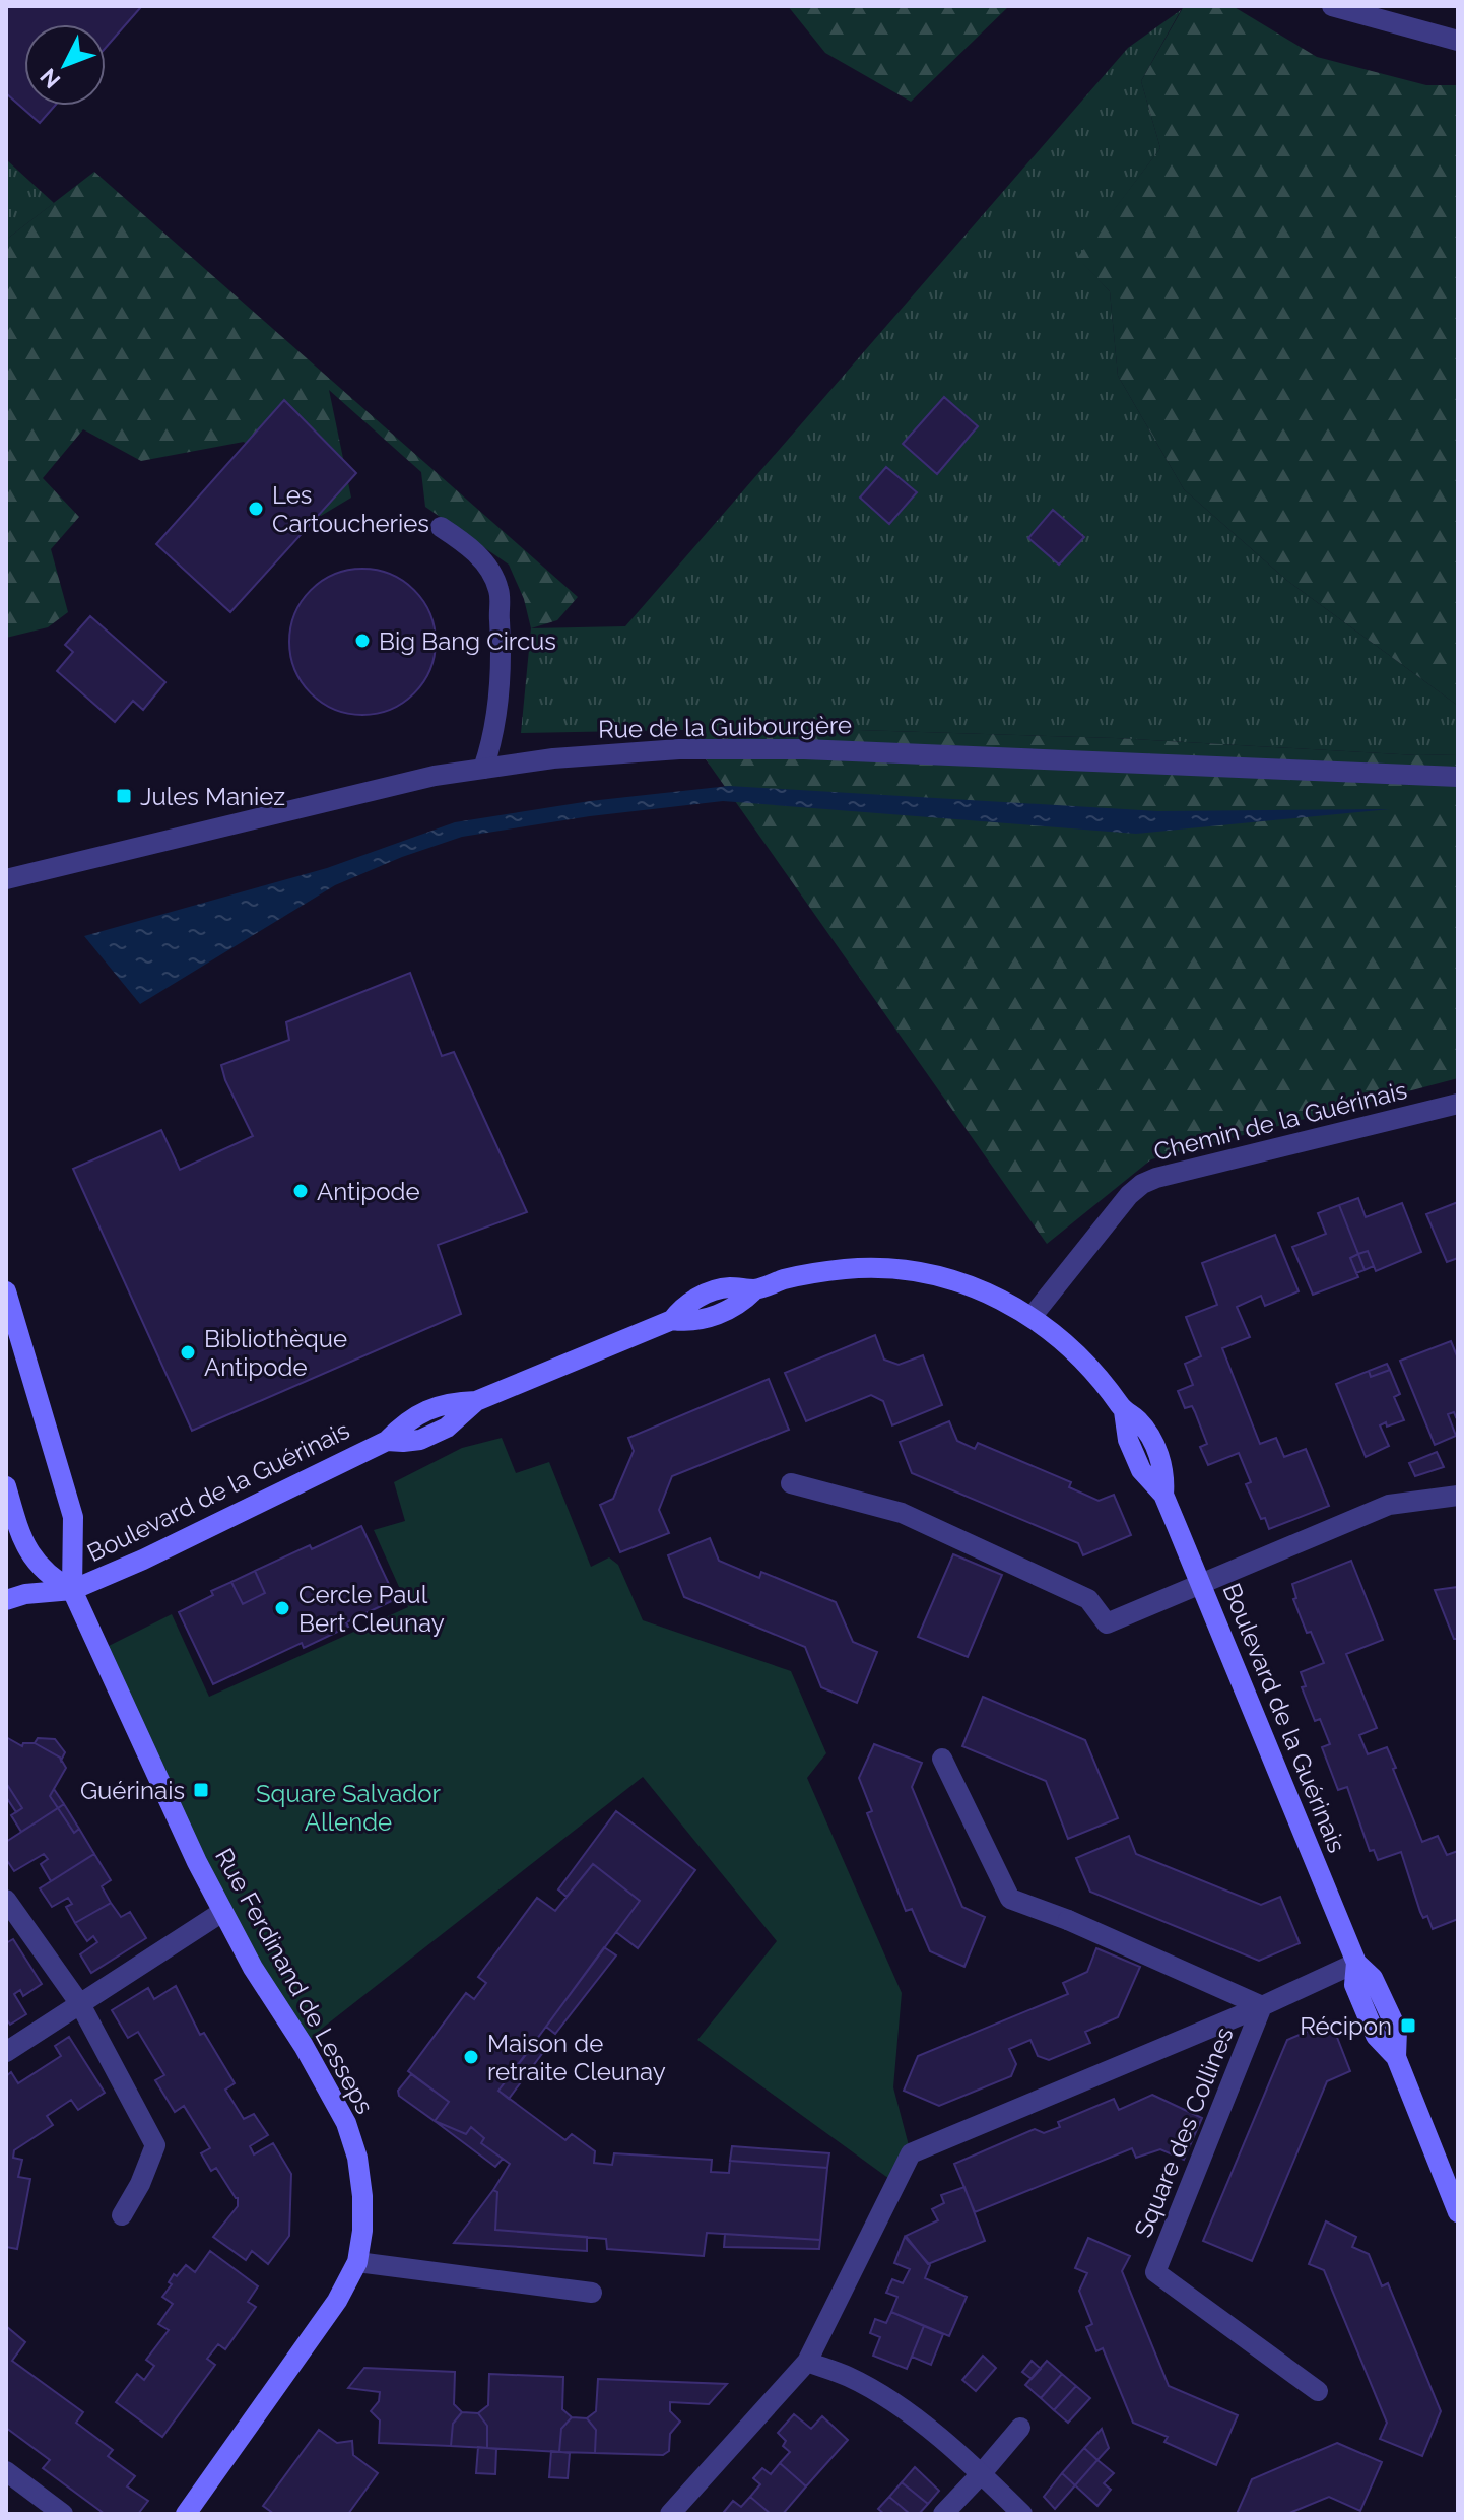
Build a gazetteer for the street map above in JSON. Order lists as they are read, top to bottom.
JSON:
{
  "streets": {
    "street": [
      "Rue de la Guibourgère",
      "Chemin de la Guérinais",
      "Boulevard de la Guérinais",
      "Rue Ferdinand de Lesseps",
      "Square des Collines"
    ]
  },
  "crossings": [
    ["Chemin de la Guérinais", "Boulevard de la Guérinais"],
    ["Boulevard de la Guérinais", "Rue Ferdinand de Lesseps"],
    ["Boulevard de la Guérinais", "Square des Collines"]
  ],
  "parks": ["Square Salvador Allende"],
  "places": {
    "other": [
      "Les Cartoucheries",
      "Big Bang Circus",
      "Antipode",
      "Bibliothèque Antipode",
      "Cercle Paul Bert Cleunay",
      "Maison de retraite Cleunay"
    ],
    "transit": ["Jules Maniez", "Guérinais", "Récipon"]
  },
  "north": "bottom left"
}
